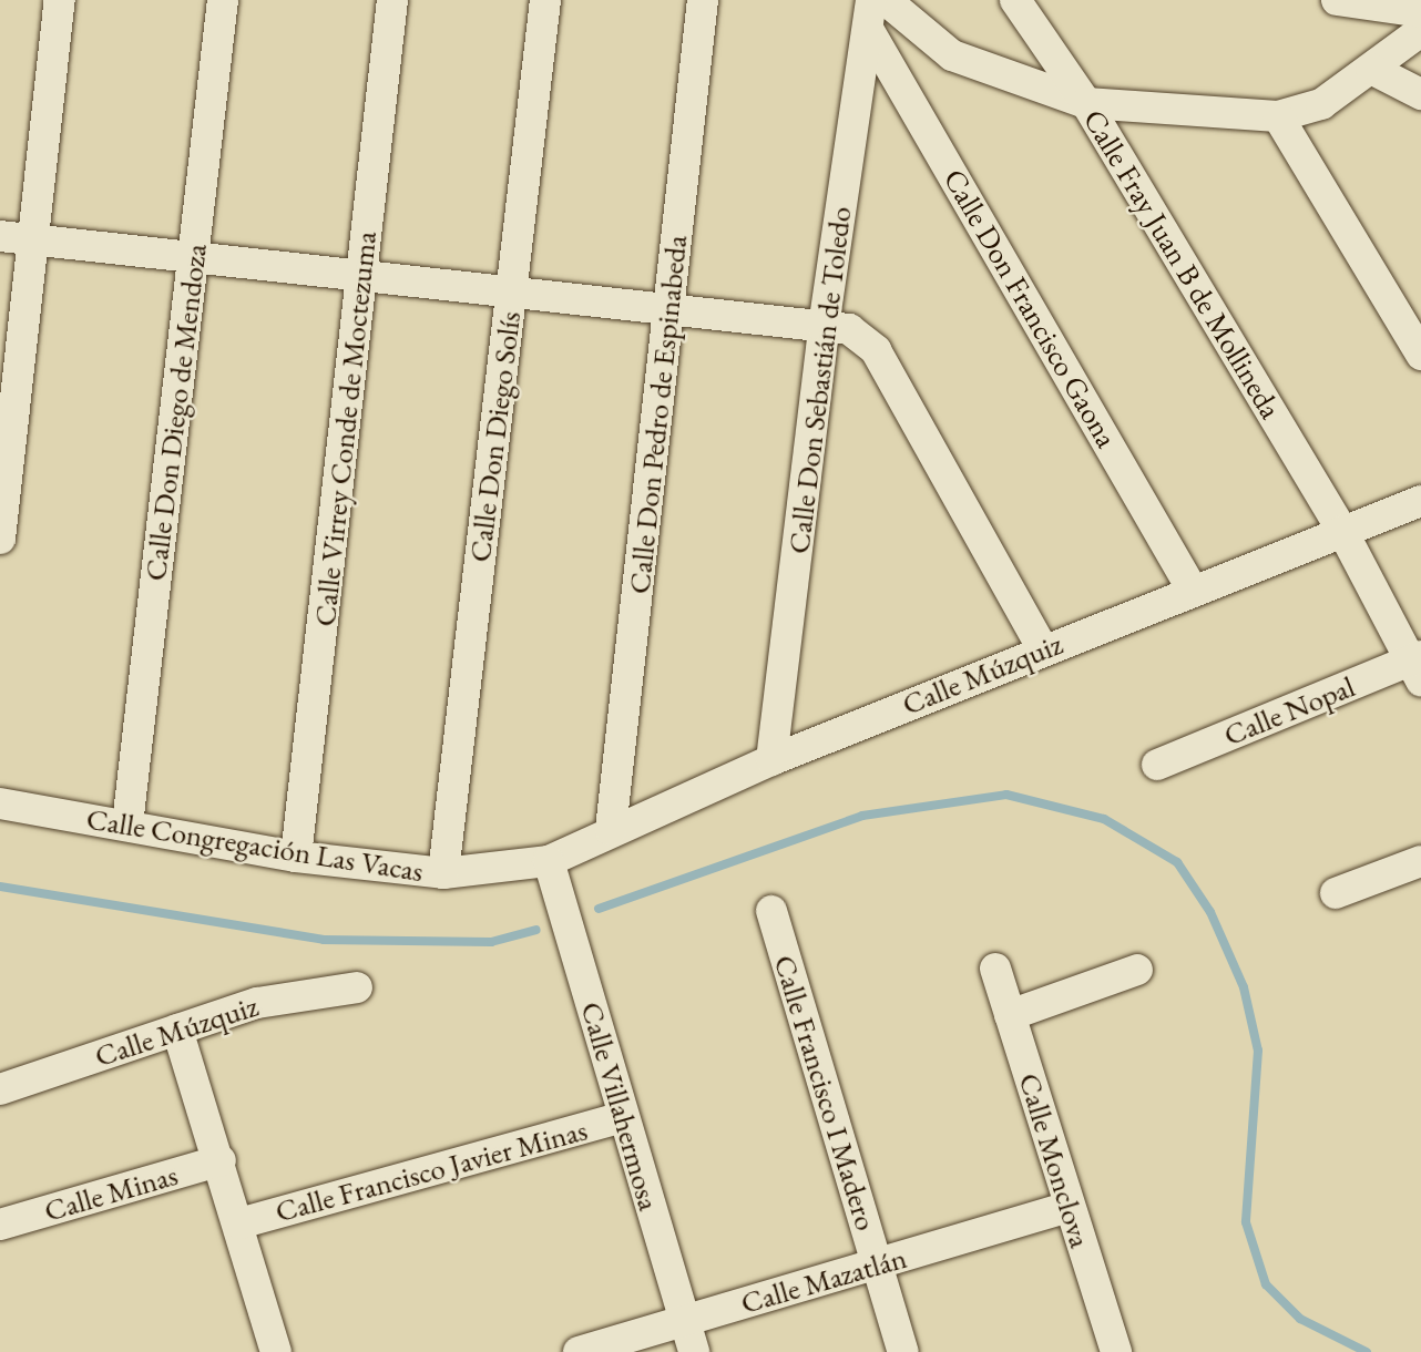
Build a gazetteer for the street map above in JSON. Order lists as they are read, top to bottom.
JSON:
{
  "streets": {
    "street": [
      "Calle Fray Juan B de Mollineda",
      "Calle Don Francisco Gaona",
      "Calle Don Sebastián de Toledo",
      "Calle Don Diego de Mendoza",
      "Calle Don Pedro de Espinabeda",
      "Calle Virrey Conde de Moctezuma",
      "Calle Don Diego Solís",
      "Calle Múzquiz",
      "Calle Nopal",
      "Calle Congregación Las Vacas",
      "Calle Francisco I Madero",
      "Calle Villahermosa",
      "Calle Monclova",
      "Calle Francisco Javier Minas",
      "Calle Minas",
      "Calle Mazatlán"
    ]
  },
  "crossings": [
    ["Calle Fray Juan B de Mollineda", "Calle Múzquiz"],
    ["Calle Fray Juan B de Mollineda", "Calle Nopal"],
    ["Calle Don Francisco Gaona", "Calle Don Sebastián de Toledo"],
    ["Calle Don Francisco Gaona", "Calle Múzquiz"],
    ["Calle Don Sebastián de Toledo", "Calle Múzquiz"],
    ["Calle Don Diego de Mendoza", "Calle Congregación Las Vacas"],
    ["Calle Don Pedro de Espinabeda", "Calle Múzquiz"],
    ["Calle Virrey Conde de Moctezuma", "Calle Congregación Las Vacas"],
    ["Calle Don Diego Solís", "Calle Congregación Las Vacas"],
    ["Calle Múzquiz", "Calle Congregación Las Vacas"],
    ["Calle Múzquiz", "Calle Villahermosa"],
    ["Calle Congregación Las Vacas", "Calle Villahermosa"],
    ["Calle Francisco I Madero", "Calle Mazatlán"],
    ["Calle Villahermosa", "Calle Francisco Javier Minas"],
    ["Calle Villahermosa", "Calle Mazatlán"],
    ["Calle Monclova", "Calle Mazatlán"]
  ]
}
